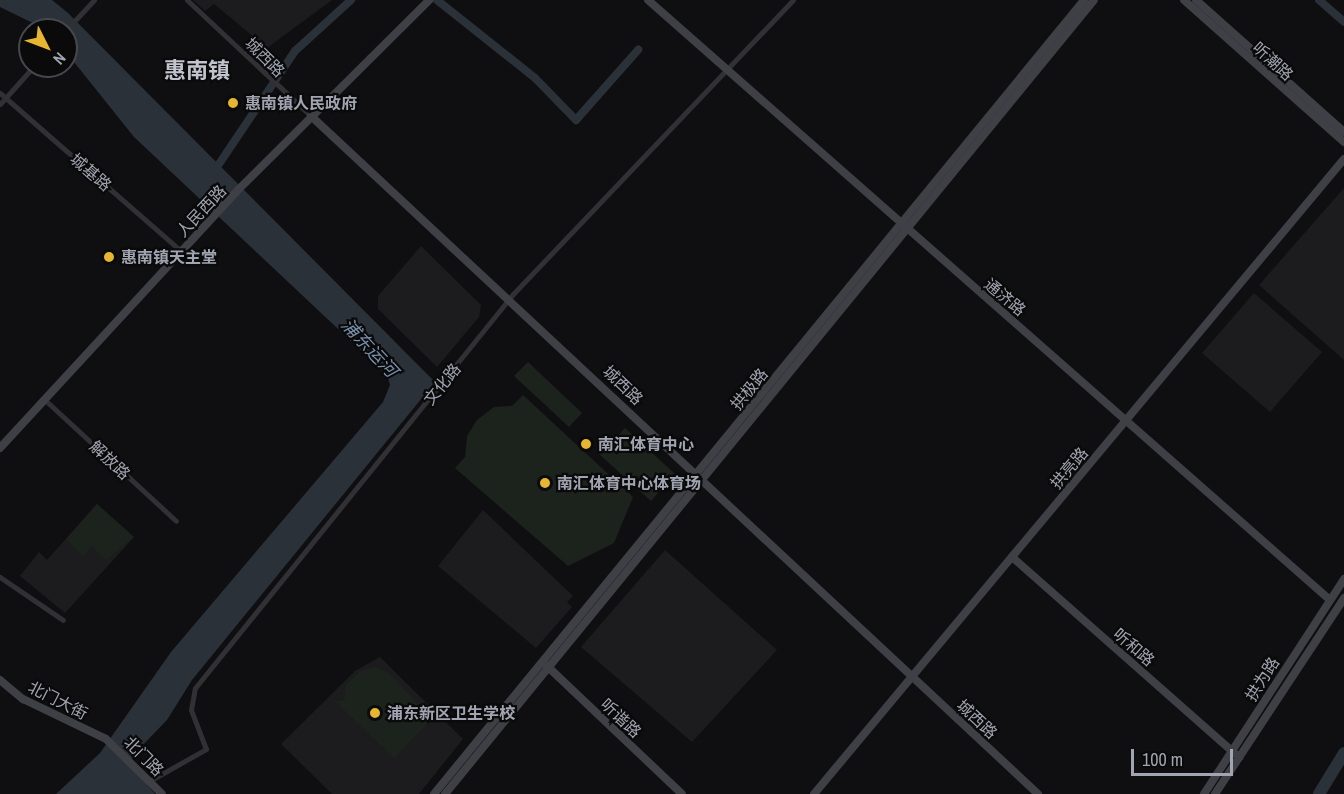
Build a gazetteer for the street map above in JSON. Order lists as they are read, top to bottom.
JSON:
{
  "streets": {
    "street": [
      "城西路",
      "听潮路",
      "城基路",
      "人民西路",
      "通济路",
      "文化路",
      "拱极路",
      "解放路",
      "拱亮路",
      "听和路",
      "拱为路",
      "北门大街",
      "听谐路",
      "北门路"
    ]
  },
  "crossings": [
    ["城西路", "人民西路"],
    ["城西路", "文化路"],
    ["城西路", "拱极路"],
    ["城西路", "拱亮路"],
    ["城基路", "人民西路"],
    ["人民西路", "解放路"],
    ["通济路", "文化路"],
    ["通济路", "拱极路"],
    ["通济路", "拱亮路"],
    ["通济路", "拱为路"],
    ["文化路", "北门路"],
    ["拱极路", "听谐路"],
    ["拱亮路", "听和路"],
    ["听和路", "拱为路"],
    ["北门大街", "北门路"]
  ],
  "districts": ["惠南镇"],
  "water": ["浦东运河"],
  "places": [
    "惠南镇人民政府",
    "惠南镇天主堂",
    "南汇体育中心",
    "南汇体育中心体育场",
    "浦东新区卫生学校"
  ],
  "scale_bar": "100 m",
  "north": "bottom right"
}
